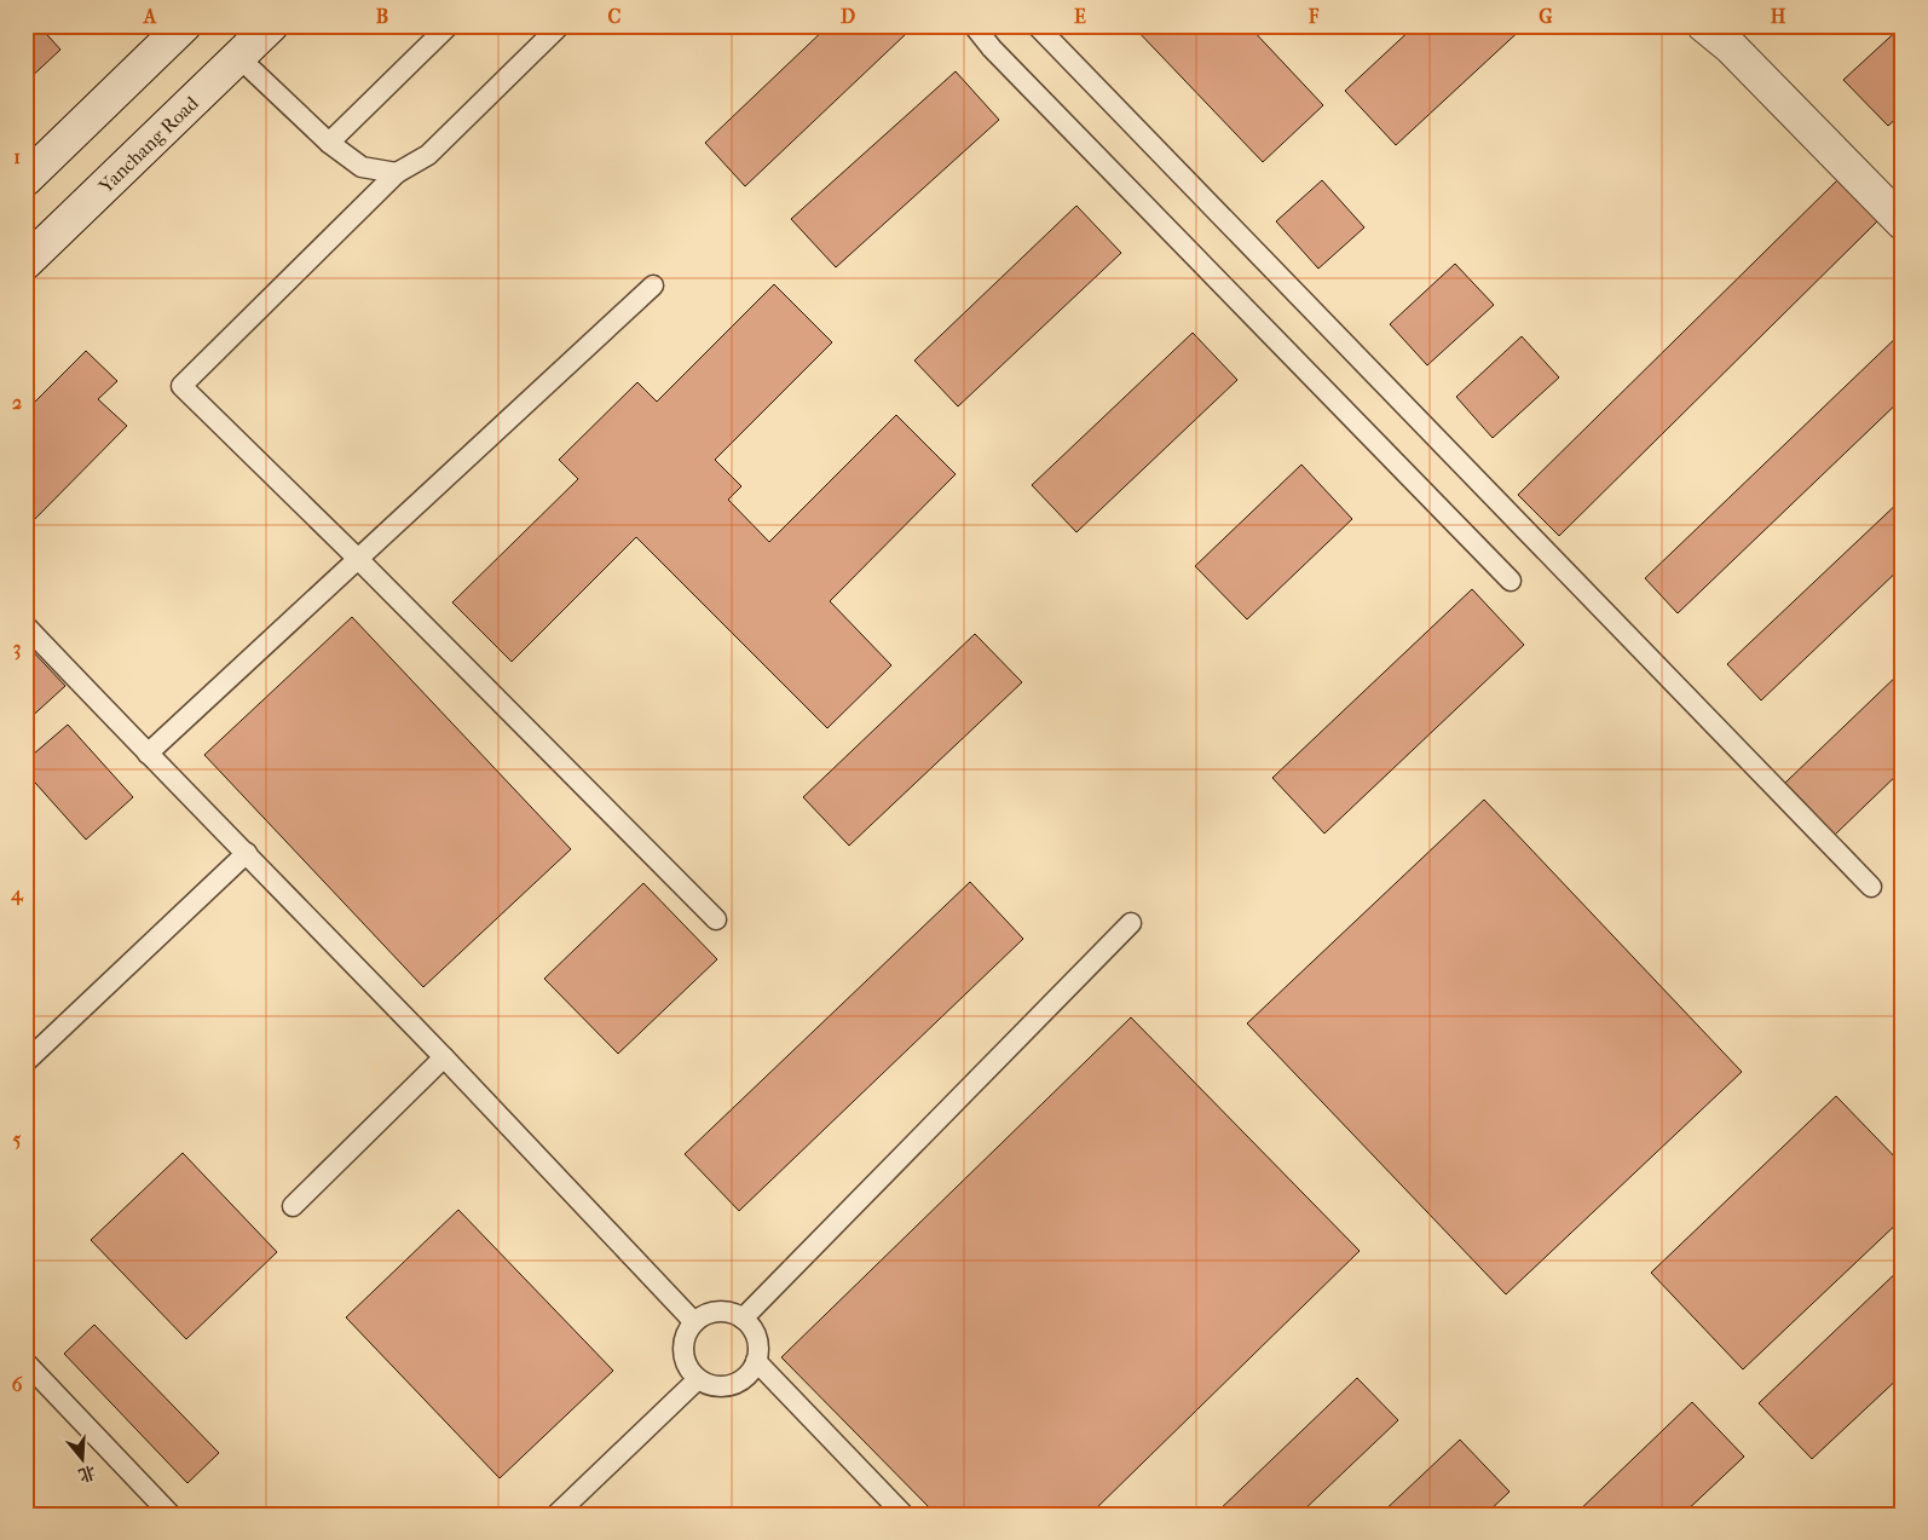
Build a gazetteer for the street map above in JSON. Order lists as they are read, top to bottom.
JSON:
{
  "streets": {
    "main road": ["Yanchang Road"]
  },
  "north": "bottom",
  "grid": {
    "columns": [
      "A",
      "B",
      "C",
      "D",
      "E",
      "F",
      "G",
      "H"
    ],
    "rows": [
      "1",
      "2",
      "3",
      "4",
      "5",
      "6"
    ]
  }
}
